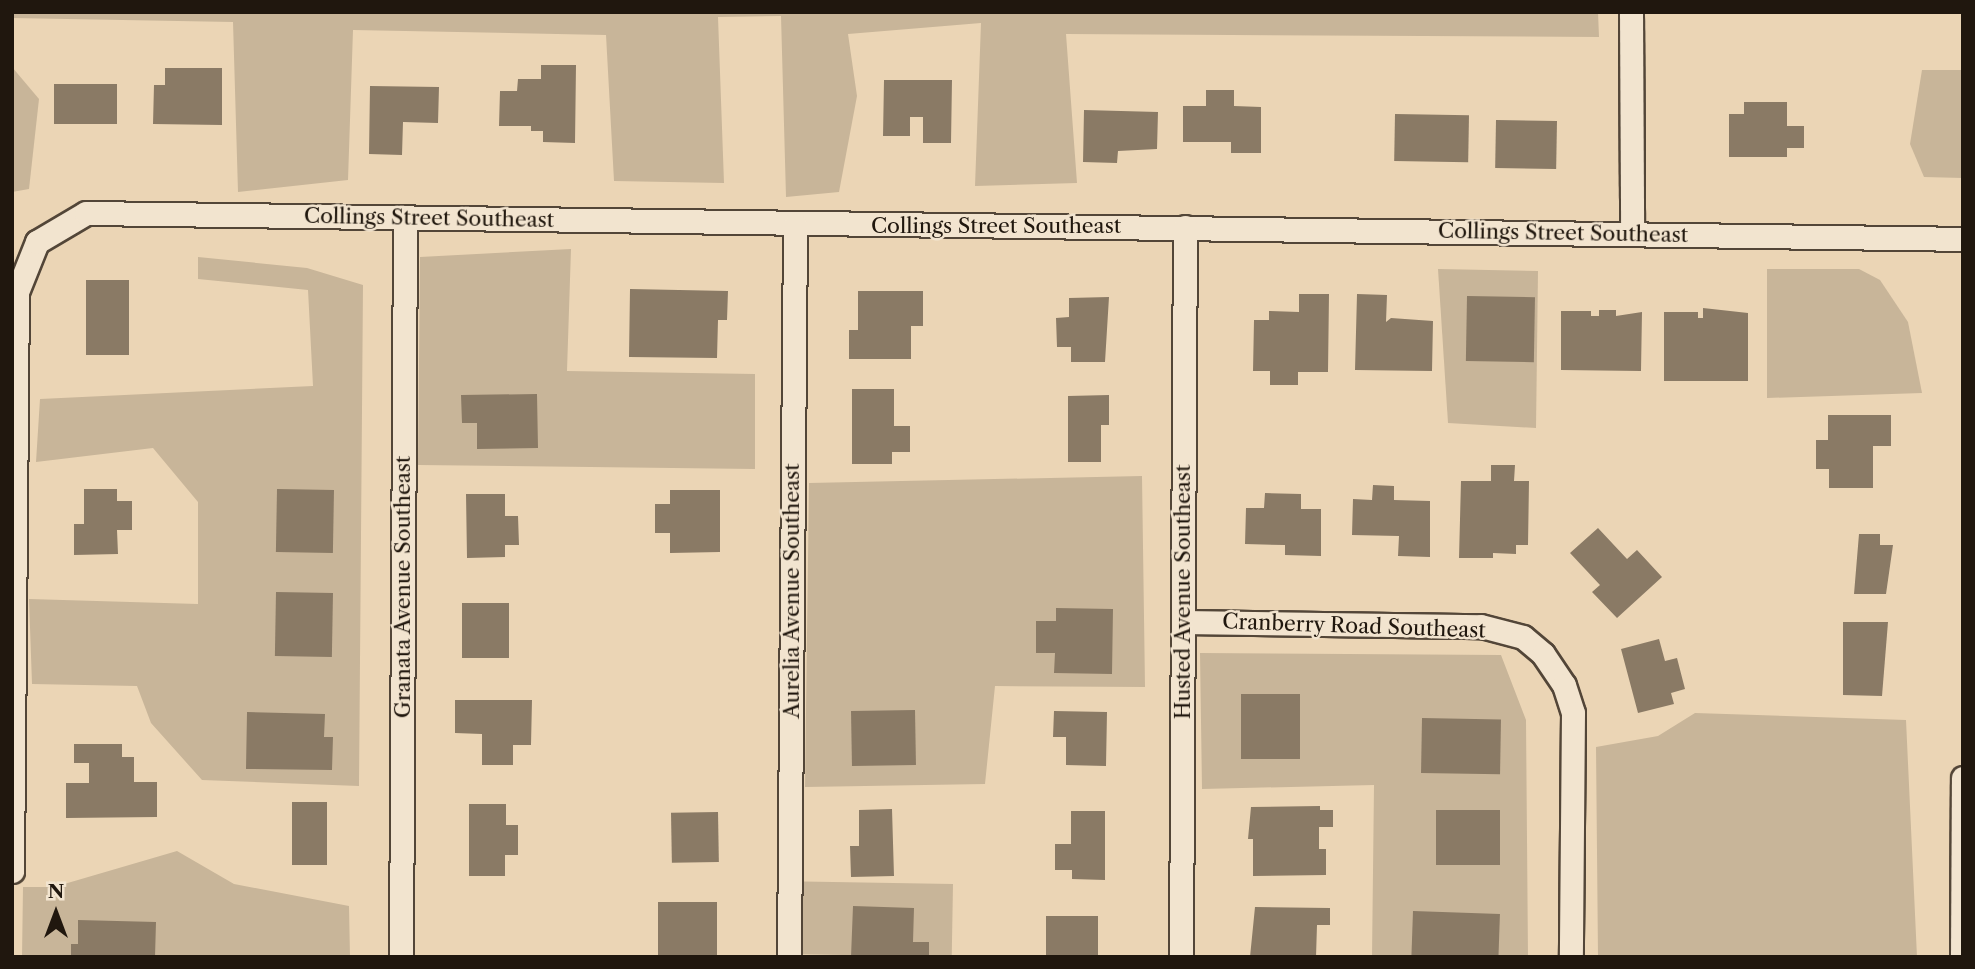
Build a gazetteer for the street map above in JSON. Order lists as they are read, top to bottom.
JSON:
{
  "streets": {
    "street": [
      "Collings Street Southeast",
      "Granata Avenue Southeast",
      "Aurelia Avenue Southeast",
      "Husted Avenue Southeast",
      "Cranberry Road Southeast"
    ]
  },
  "crossings": [
    ["Collings Street Southeast", "Granata Avenue Southeast"],
    ["Collings Street Southeast", "Aurelia Avenue Southeast"],
    ["Collings Street Southeast", "Husted Avenue Southeast"],
    ["Husted Avenue Southeast", "Cranberry Road Southeast"]
  ],
  "north": "top"
}
